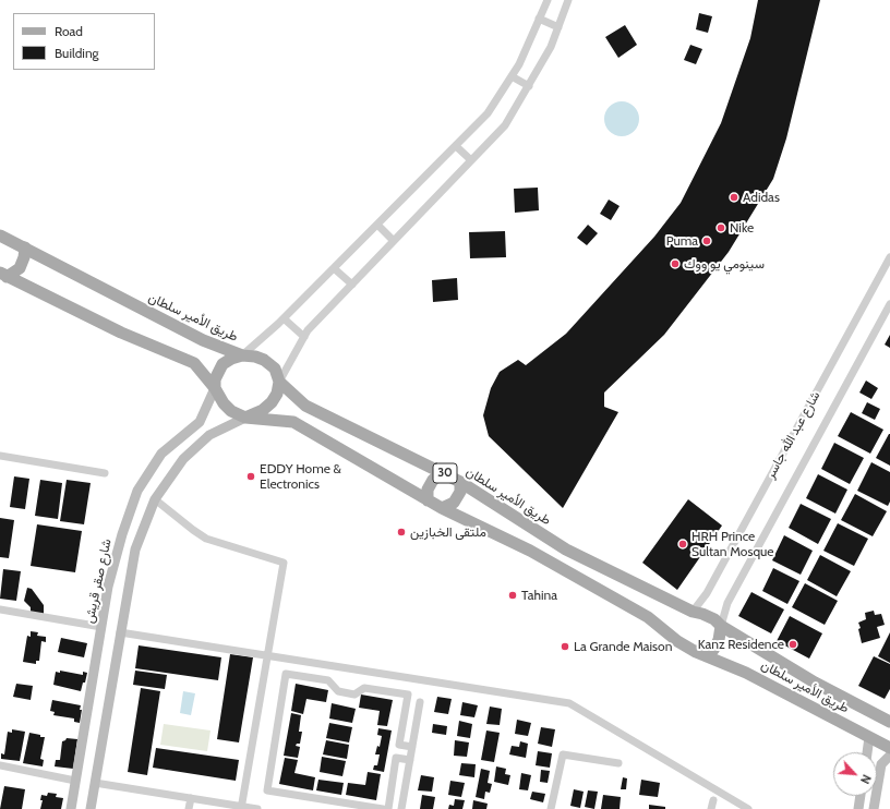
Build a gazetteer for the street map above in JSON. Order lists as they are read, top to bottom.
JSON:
{
  "streets": {
    "main road": ["طريق الأمير سلطان", "30"],
    "street": ["شارع عبد الله جاسر", "شارع صقر قريش"]
  },
  "crossings": [
    ["طريق الأمير سلطان", "شارع عبد الله جاسر"],
    ["طريق الأمير سلطان", "شارع صقر قريش"]
  ],
  "places": [
    "Adidas",
    "Nike",
    "Puma",
    "سينومي يو ووك",
    "EDDY Home & Electronics",
    "ملتقى الخبازين",
    "HRH Prince Sultan Mosque",
    "Tahina",
    "Kanz Residence",
    "La Grande Maison"
  ],
  "legend": ["Road", "Building"],
  "north": "bottom right"
}
